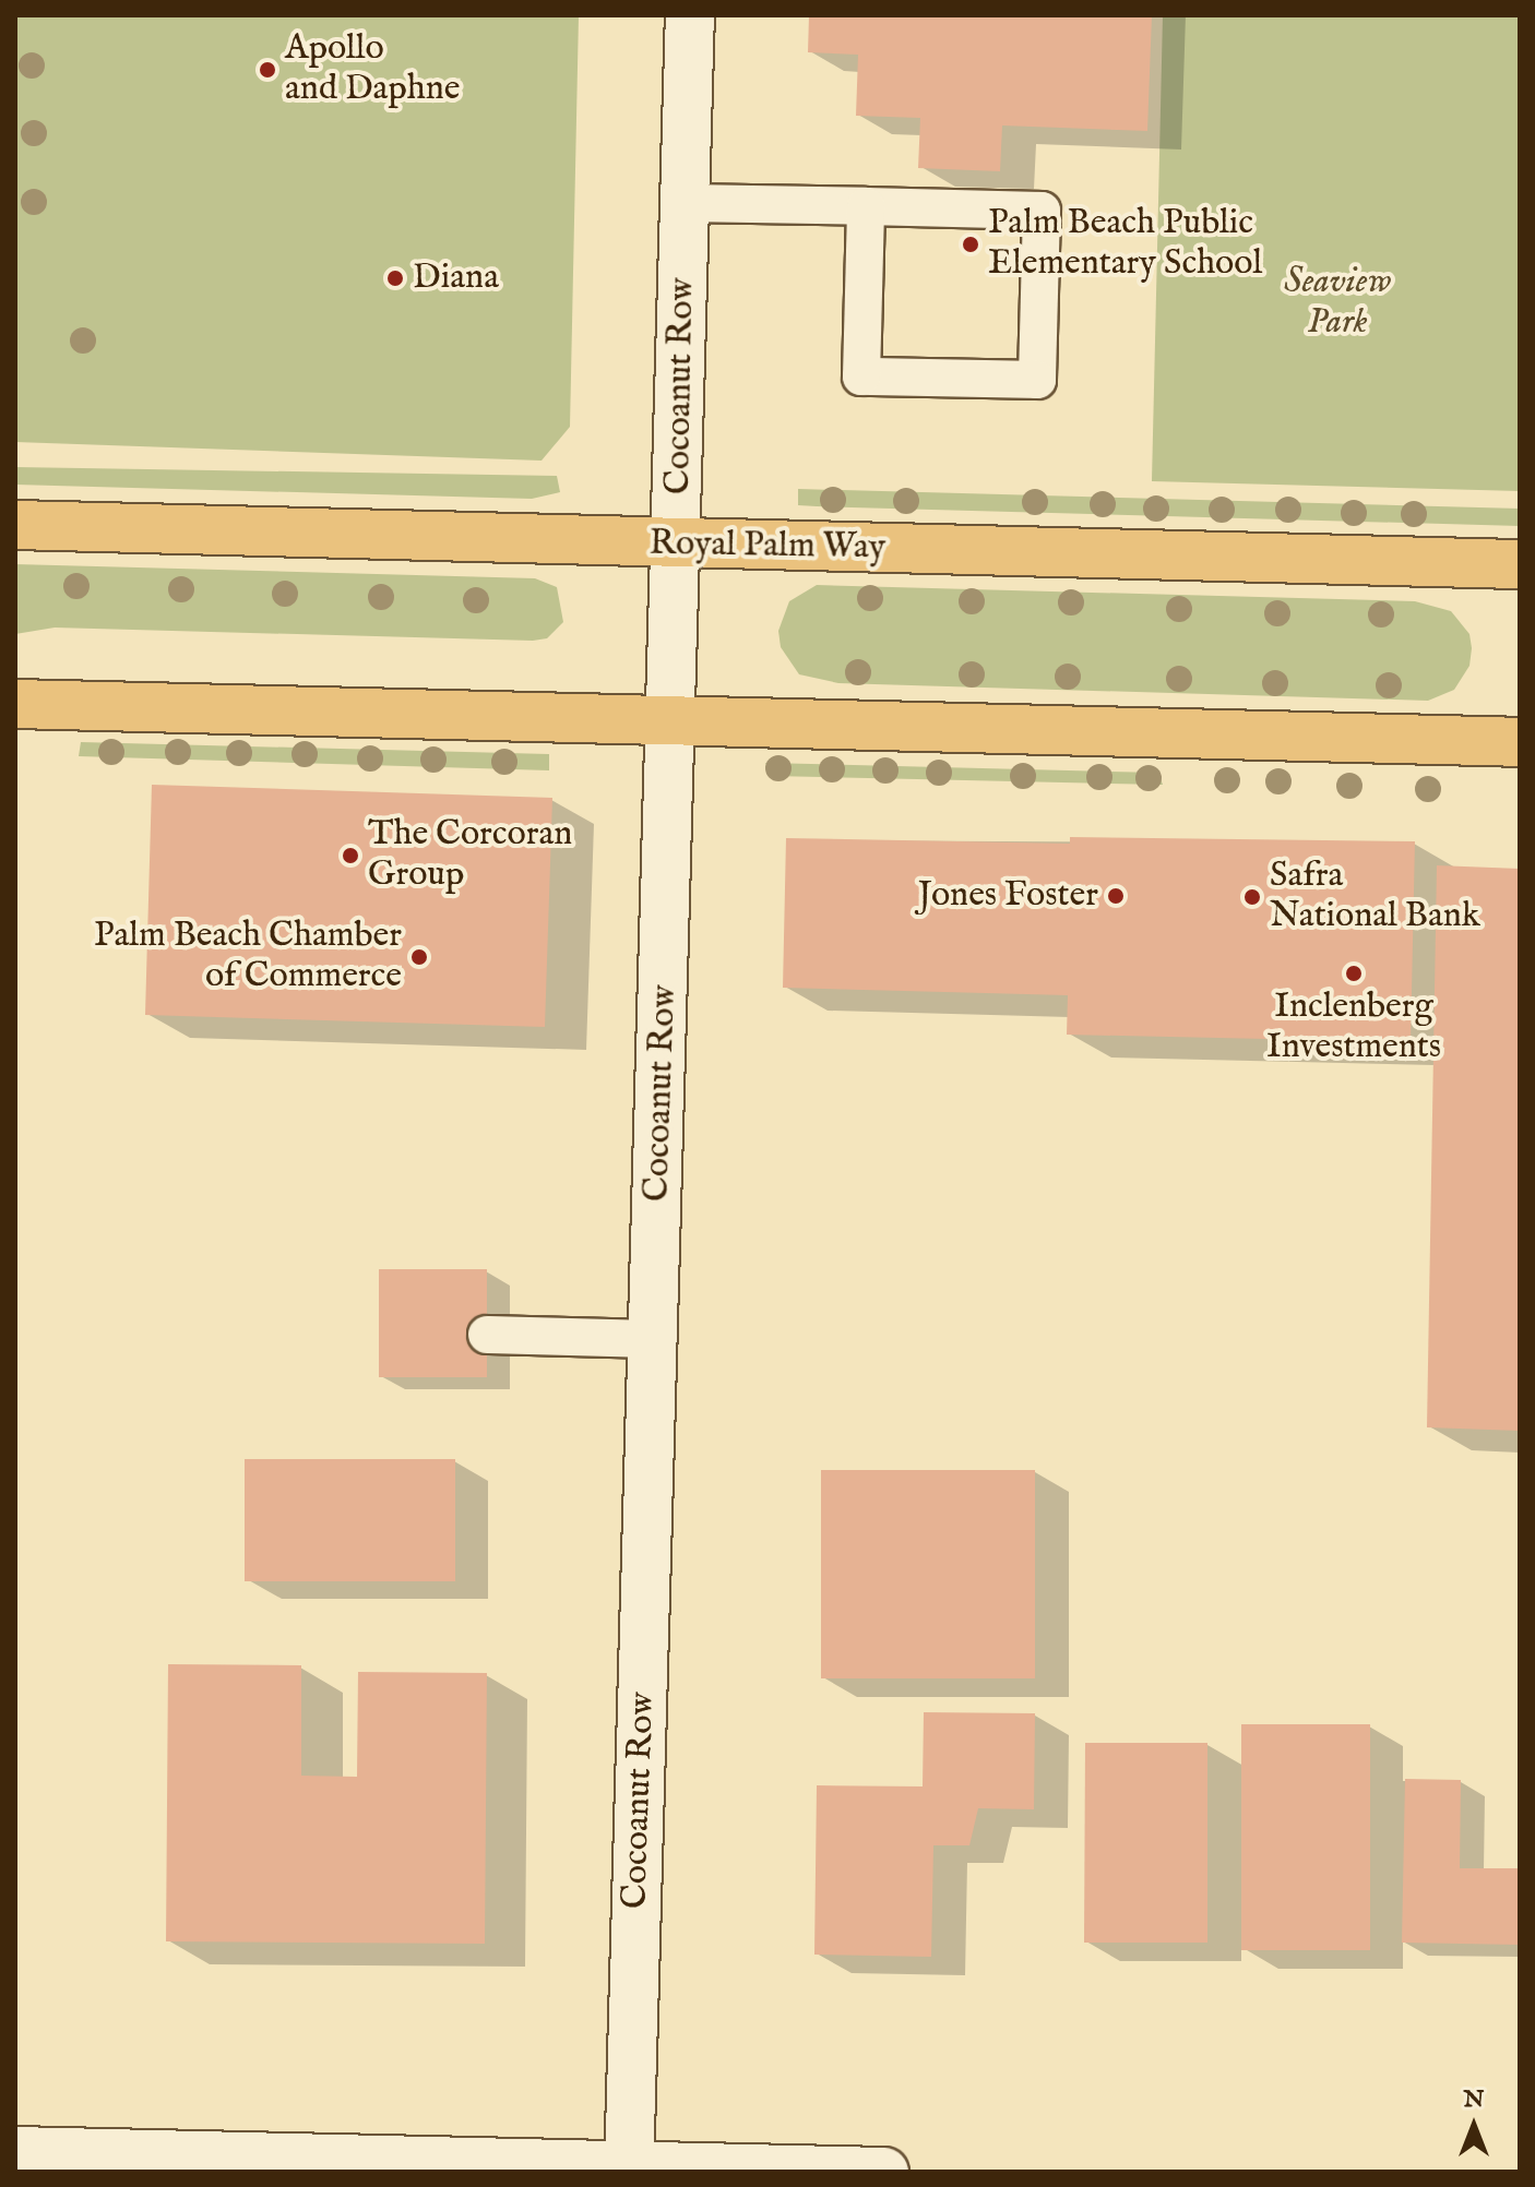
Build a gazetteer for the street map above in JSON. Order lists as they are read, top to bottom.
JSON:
{
  "streets": {
    "main road": ["Royal Palm Way"],
    "street": ["Cocoanut Row"]
  },
  "crossings": [
    ["Cocoanut Row", "Royal Palm Way"]
  ],
  "parks": ["Seaview Park"],
  "places": [
    "Apollo and Daphne",
    "Palm Beach Public Elementary School",
    "Diana",
    "The Corcoran Group",
    "Jones Foster",
    "Safra National Bank",
    "Palm Beach Chamber of Commerce",
    "Inclenberg Investments"
  ],
  "north": "top"
}
